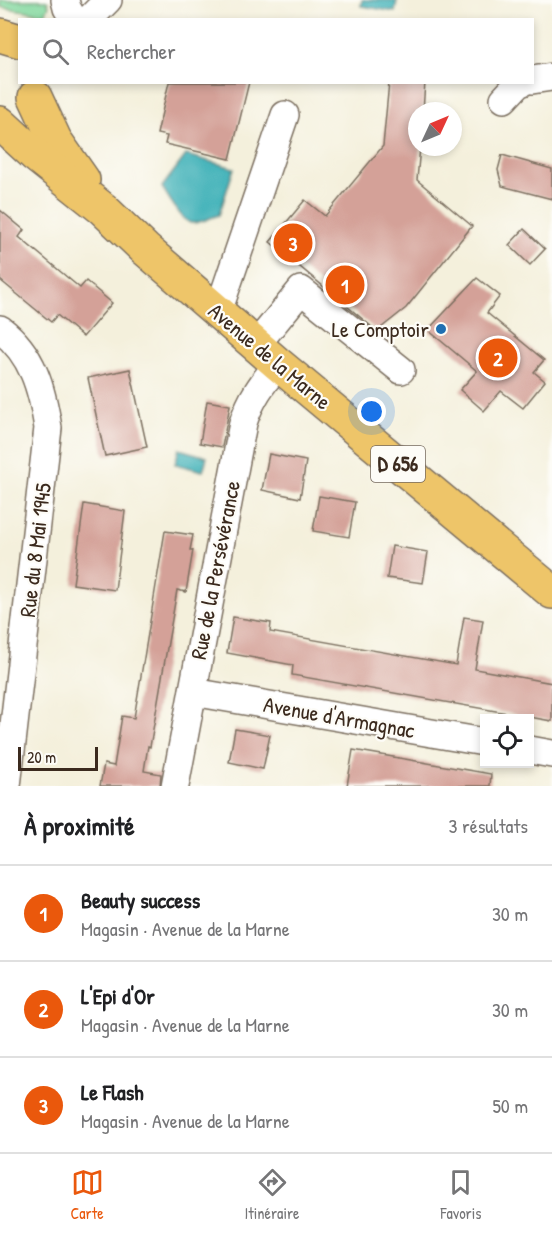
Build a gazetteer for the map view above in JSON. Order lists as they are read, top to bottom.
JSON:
{
  "streets": {
    "main road": ["Avenue de la Marne", "D 656"],
    "street": ["Rue du 8 Mai 1945", "Rue de la Persévérance", "Avenue d'Armagnac"]
  },
  "crossings": [
    ["Avenue de la Marne", "Rue de la Persévérance"],
    ["Rue de la Persévérance", "Avenue d'Armagnac"]
  ],
  "places": ["Le Comptoir"],
  "scale_bar": "20 m",
  "north": "top right",
  "page": {
    "search": "Rechercher",
    "pins": ["3", "1", "2"],
    "scale": "20 m",
    "heading": ["À proximité", "3 résultats"],
    "list": [
      {
        "mark": "1",
        "name": "Beauty success",
        "note": "Magasin · Avenue de la Marne",
        "value": "30 m"
      },
      {
        "mark": "2",
        "name": "L'Epi d'Or",
        "note": "Magasin · Avenue de la Marne",
        "value": "30 m"
      },
      {
        "mark": "3",
        "name": "Le Flash",
        "note": "Magasin · Avenue de la Marne",
        "value": "50 m"
      }
    ],
    "nav": ["Carte", "Itinéraire", "Favoris"]
  }
}
